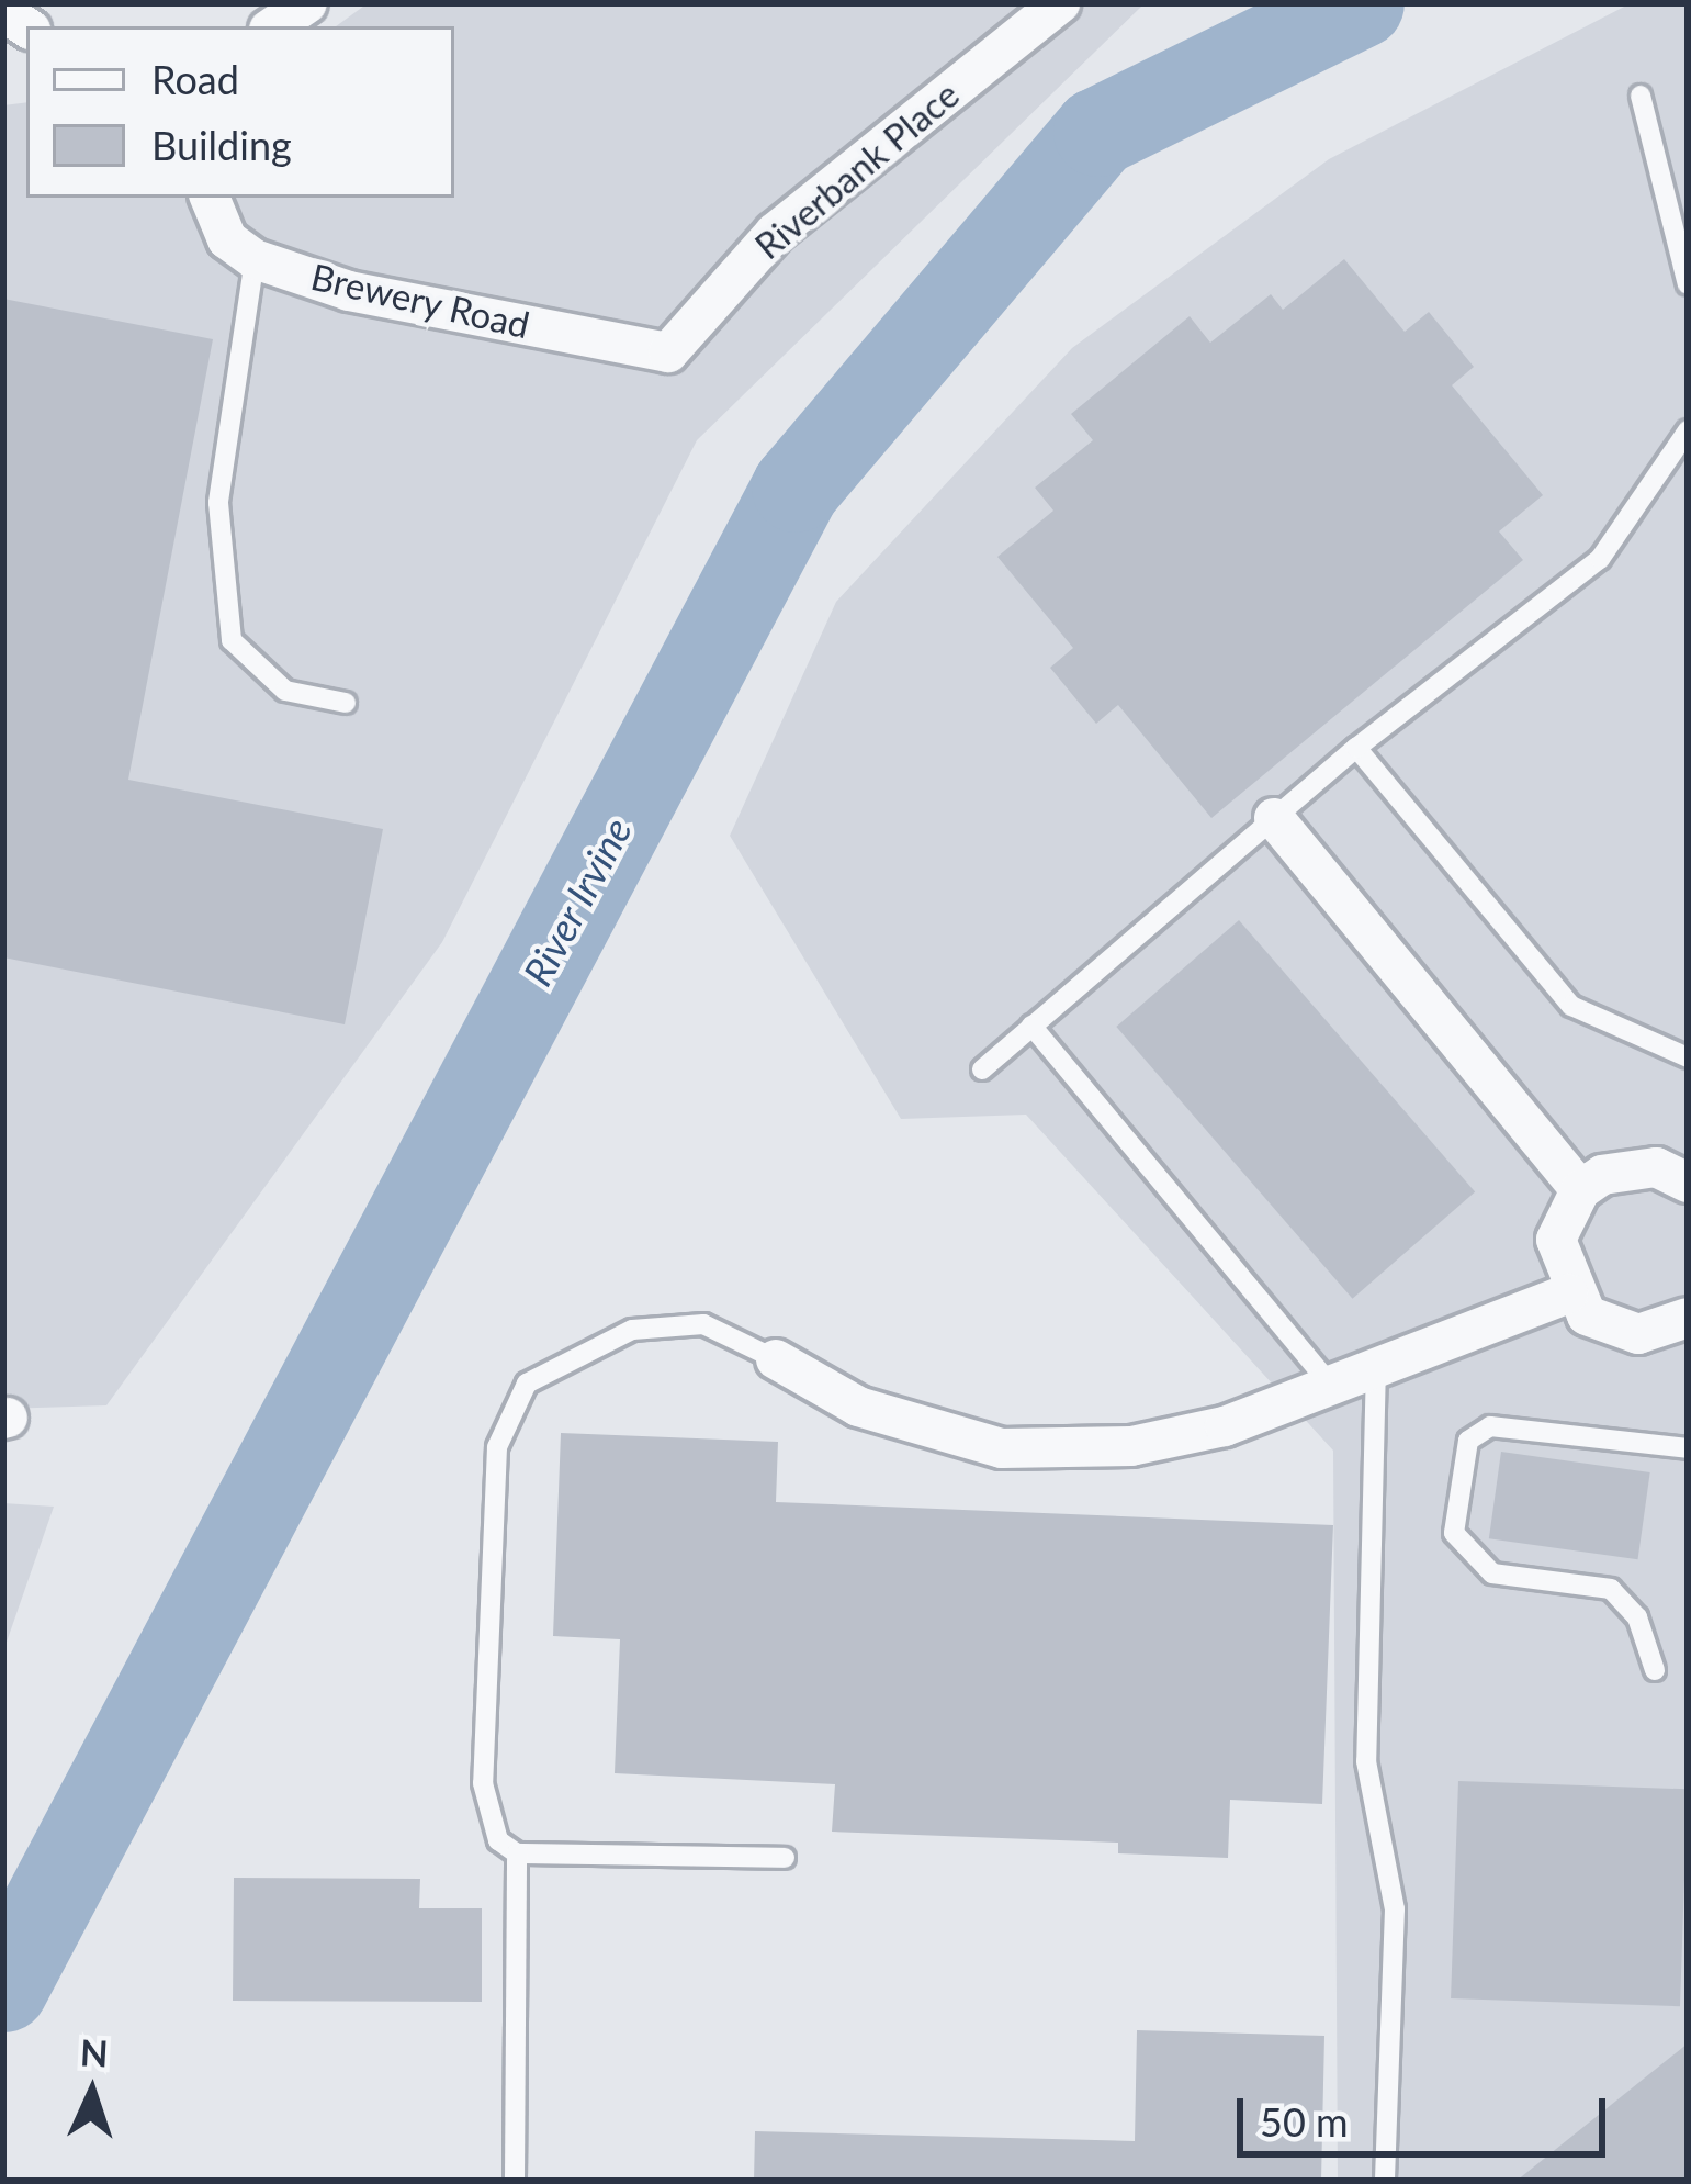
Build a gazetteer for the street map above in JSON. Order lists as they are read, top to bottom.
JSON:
{
  "streets": {
    "street": ["Riverbank Place", "Brewery Road"]
  },
  "crossings": [
    ["Riverbank Place", "Brewery Road"]
  ],
  "water": ["River Irvine"],
  "legend": ["Road", "Building"],
  "scale_bar": "50 m",
  "north": "top"
}
